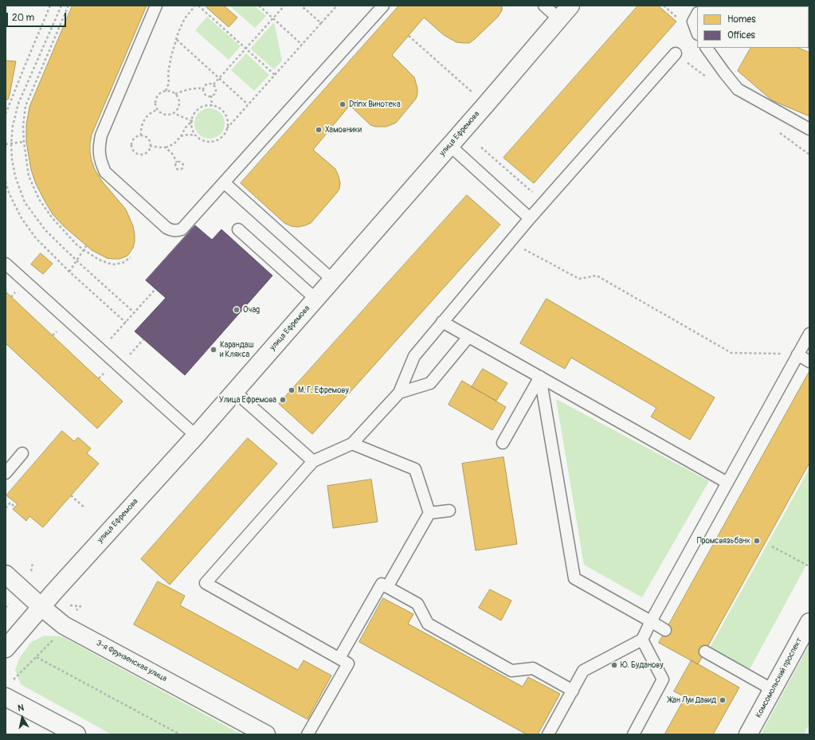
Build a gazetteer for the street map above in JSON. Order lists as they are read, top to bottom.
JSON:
{
  "streets": {
    "street": ["улица Ефремова", "3-я Фрунзенская улица", "Комсомольский проспект"]
  },
  "crossings": [
    ["улица Ефремова", "3-я Фрунзенская улица"]
  ],
  "places": [
    "Drinx Винотека",
    "Хамовники",
    "Очаg",
    "Карандаш и Клякса",
    "М. Г. Ефремову",
    "Улица Ефремова",
    "Промсвязьбанк",
    "Ю. Буданову",
    "Жан Луи Давид"
  ],
  "legend": ["Homes", "Offices"],
  "scale_bar": "20 m",
  "north": "top"
}
